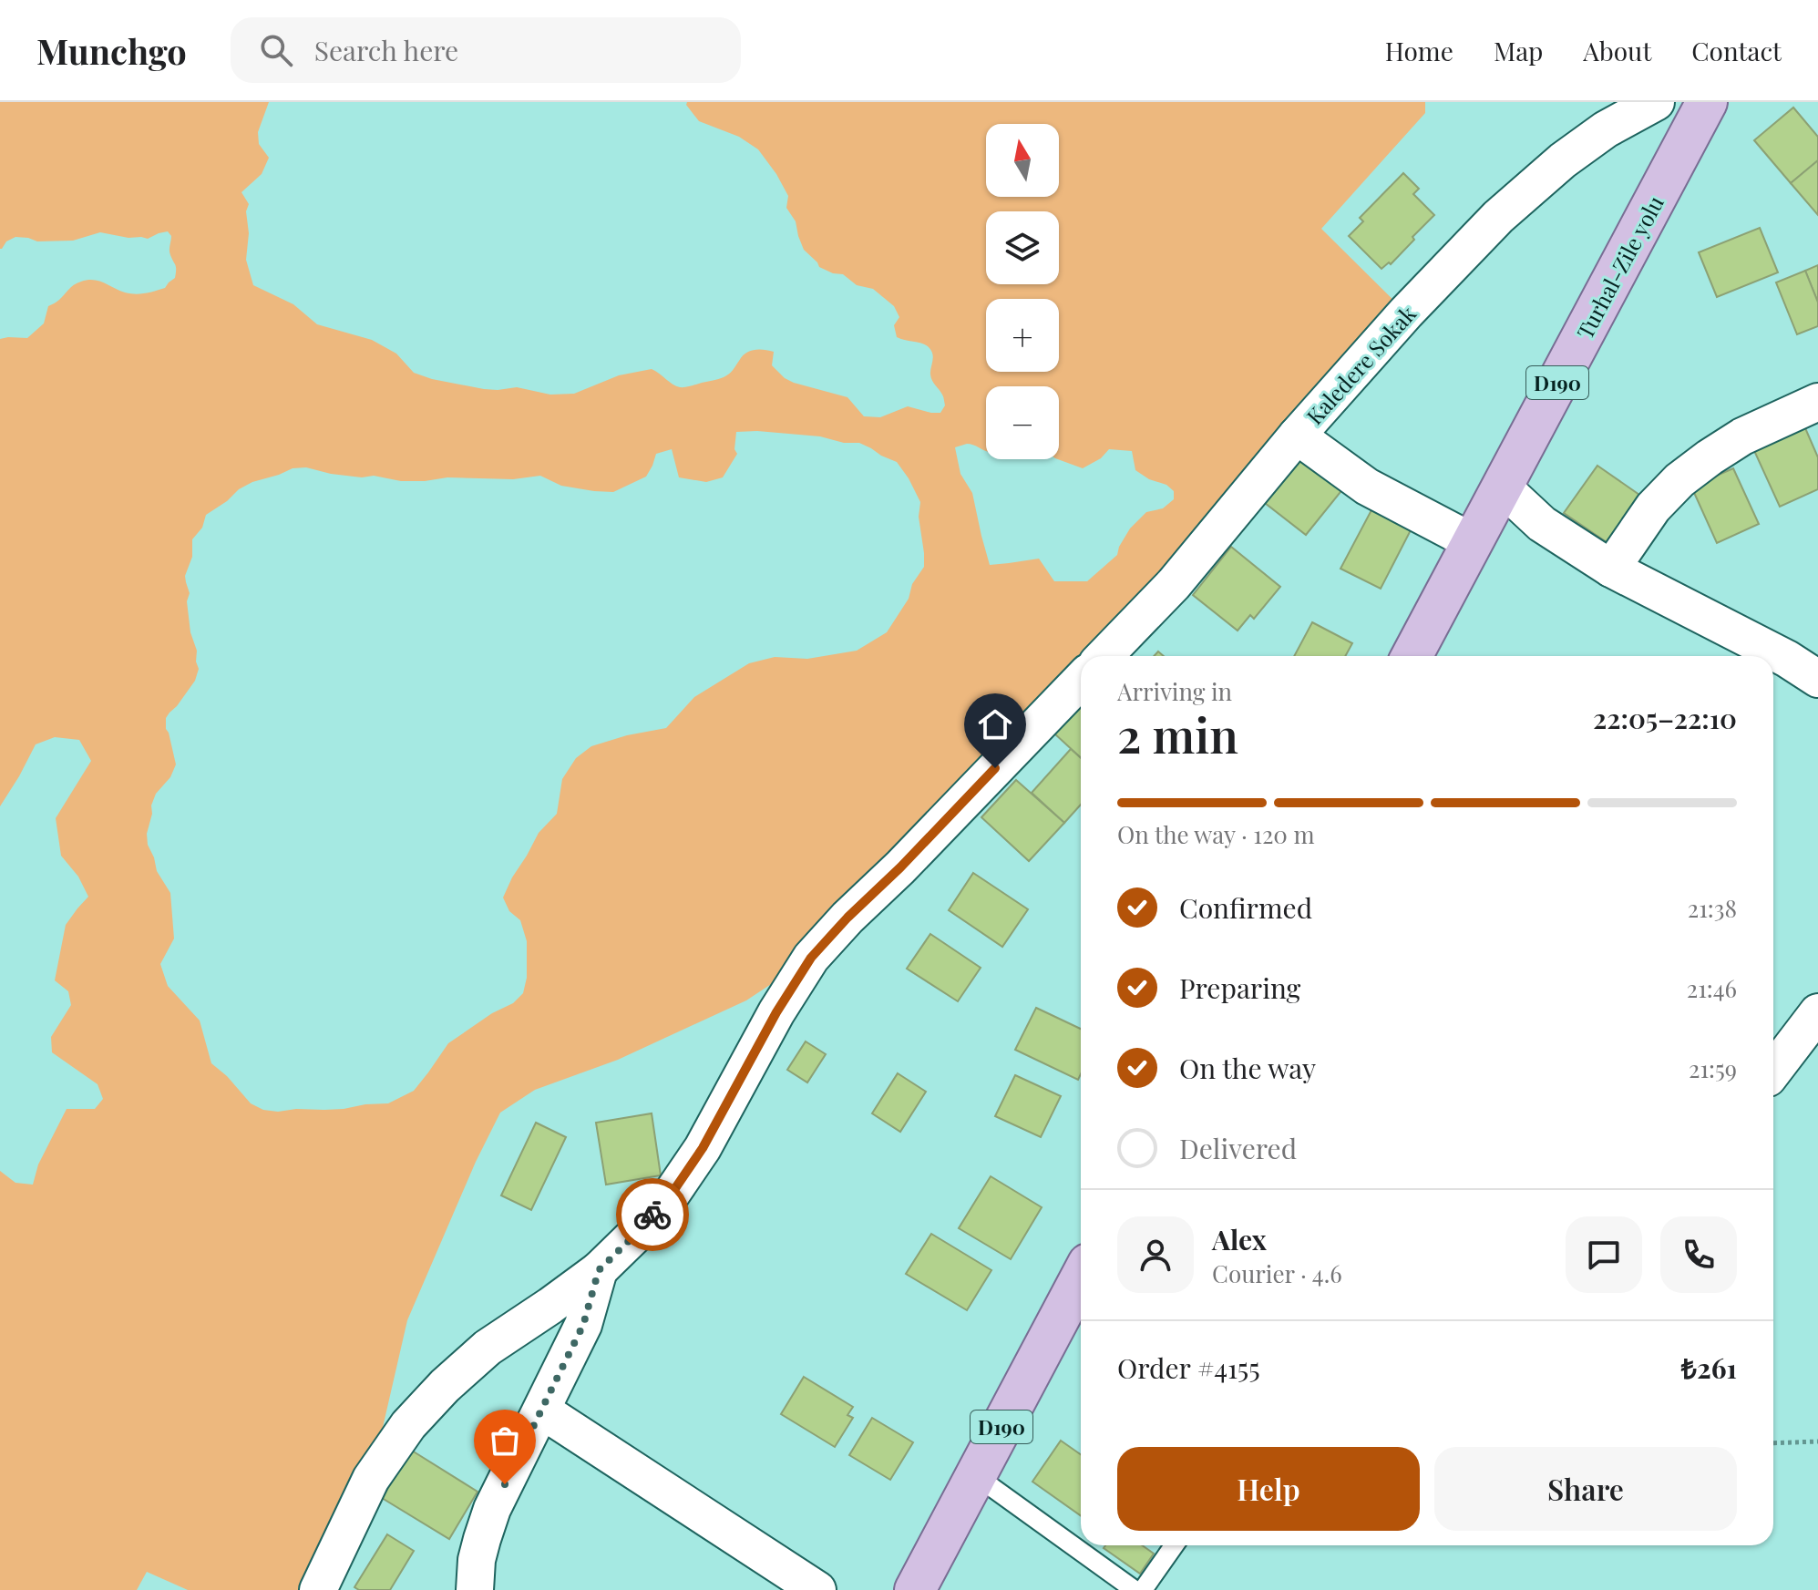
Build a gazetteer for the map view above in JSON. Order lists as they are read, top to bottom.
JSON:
{
  "streets": {
    "main road": ["Turhal-Zile yolu", "D190"],
    "street": ["Kaledere Sokak"]
  },
  "north": "top",
  "page": {
    "header": "Munchgo",
    "search": "Search here",
    "nav": [
      "Home",
      "Map",
      "About",
      "Contact"
    ],
    "map_buttons": ["+", "−"],
    "heading": ["2 min", "Arriving in", "22:05–22:10"],
    "panel": [
      "Alex",
      "Courier · 4.6",
      "Order #4155",
      "₺261"
    ],
    "bar": "On the way · 120 m",
    "list": [
      ["Confirmed", "21:38"],
      ["Preparing", "21:46"],
      ["On the way", "21:59"],
      "Delivered"
    ],
    "buttons": ["Help", "Share"]
  }
}
